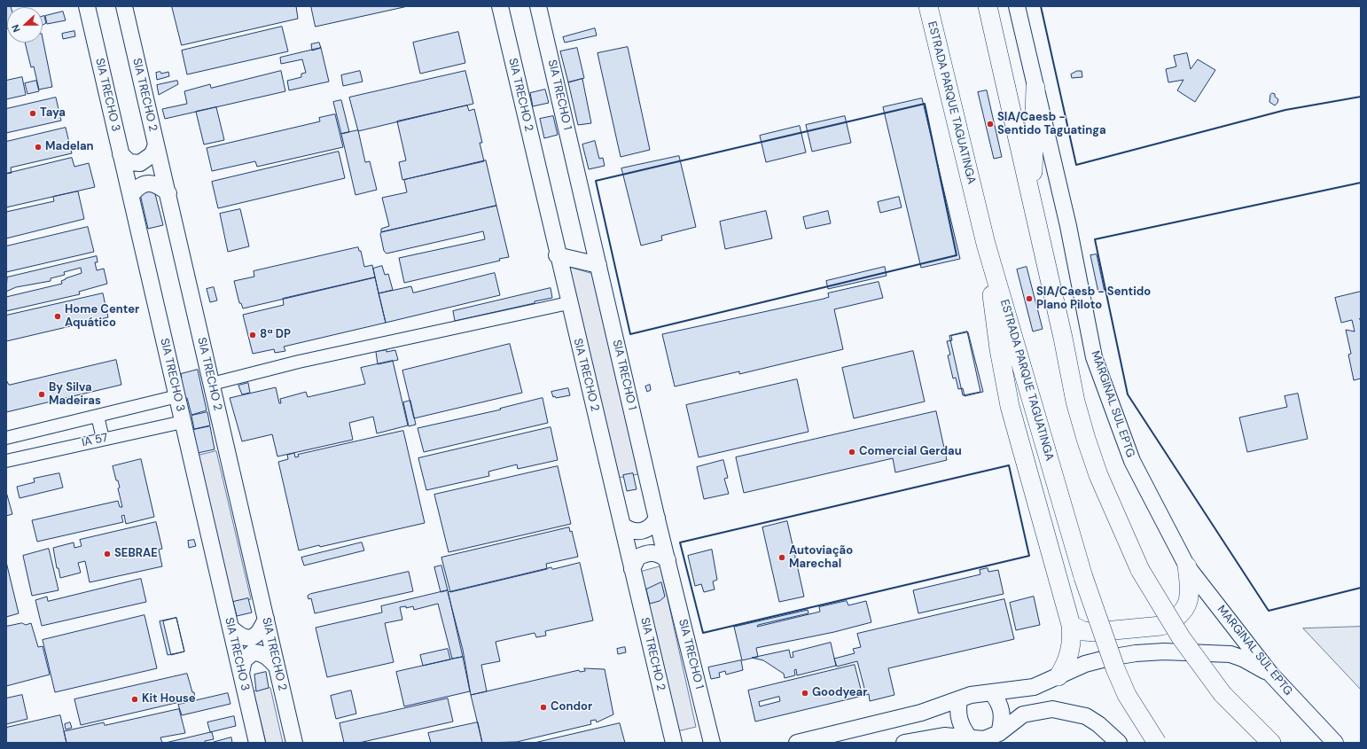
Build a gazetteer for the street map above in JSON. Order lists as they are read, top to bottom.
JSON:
{
  "streets": {
    "highway": ["ESTRADA PARQUE TAGUATINGA"],
    "main road": [
      "SIA TRECHO 3",
      "SIA TRECHO 2",
      "SIA TRECHO 1",
      "MARGINAL SUL EPTG"
    ],
    "street": ["IA 57"]
  },
  "crossings": [
    ["SIA TRECHO 3", "IA 57"]
  ],
  "places": [
    "Taya",
    "SIA/Caesb - Sentido Taguatinga",
    "Madelan",
    "SIA/Caesb - Sentido Plano Piloto",
    "Home Center Aquático",
    "8ª DP",
    "By Silva Madeiras",
    "Comercial Gerdau",
    "SEBRAE",
    "Autoviação Marechal",
    "Goodyear",
    "Kit House",
    "Condor"
  ],
  "north": "left"
}
